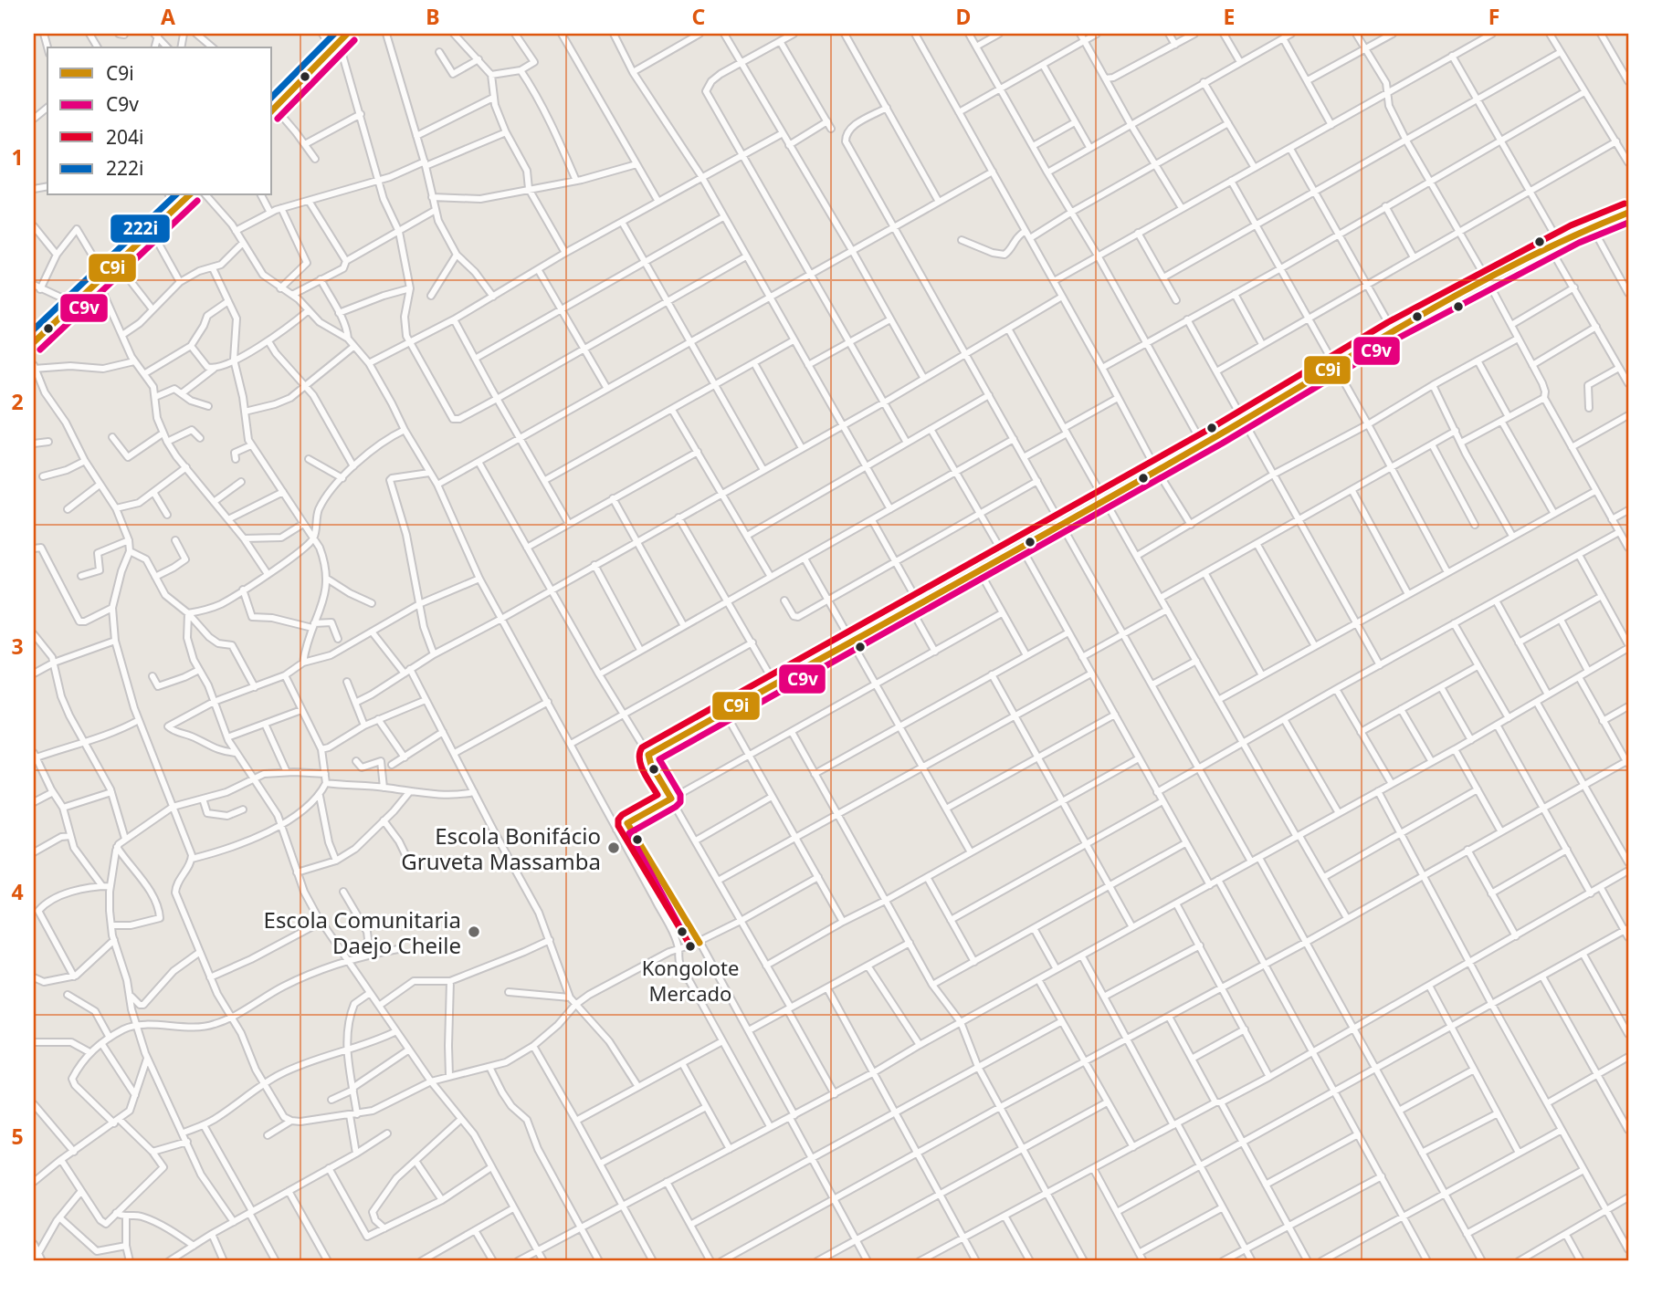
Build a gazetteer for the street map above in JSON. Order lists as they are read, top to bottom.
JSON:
{
  "places": ["Escola Bonifácio Gruveta Massamba", "Escola Comunitaria Daejo Cheile", "Kongolote Mercado"],
  "lines": [
    "transit line C9i",
    "transit line 222i",
    "transit line C9v",
    "transit line 204i"
  ],
  "legend": [
    "C9i",
    "C9v",
    "204i",
    "222i"
  ],
  "grid": {
    "columns": [
      "A",
      "B",
      "C",
      "D",
      "E",
      "F"
    ],
    "rows": [
      "1",
      "2",
      "3",
      "4",
      "5"
    ]
  }
}
